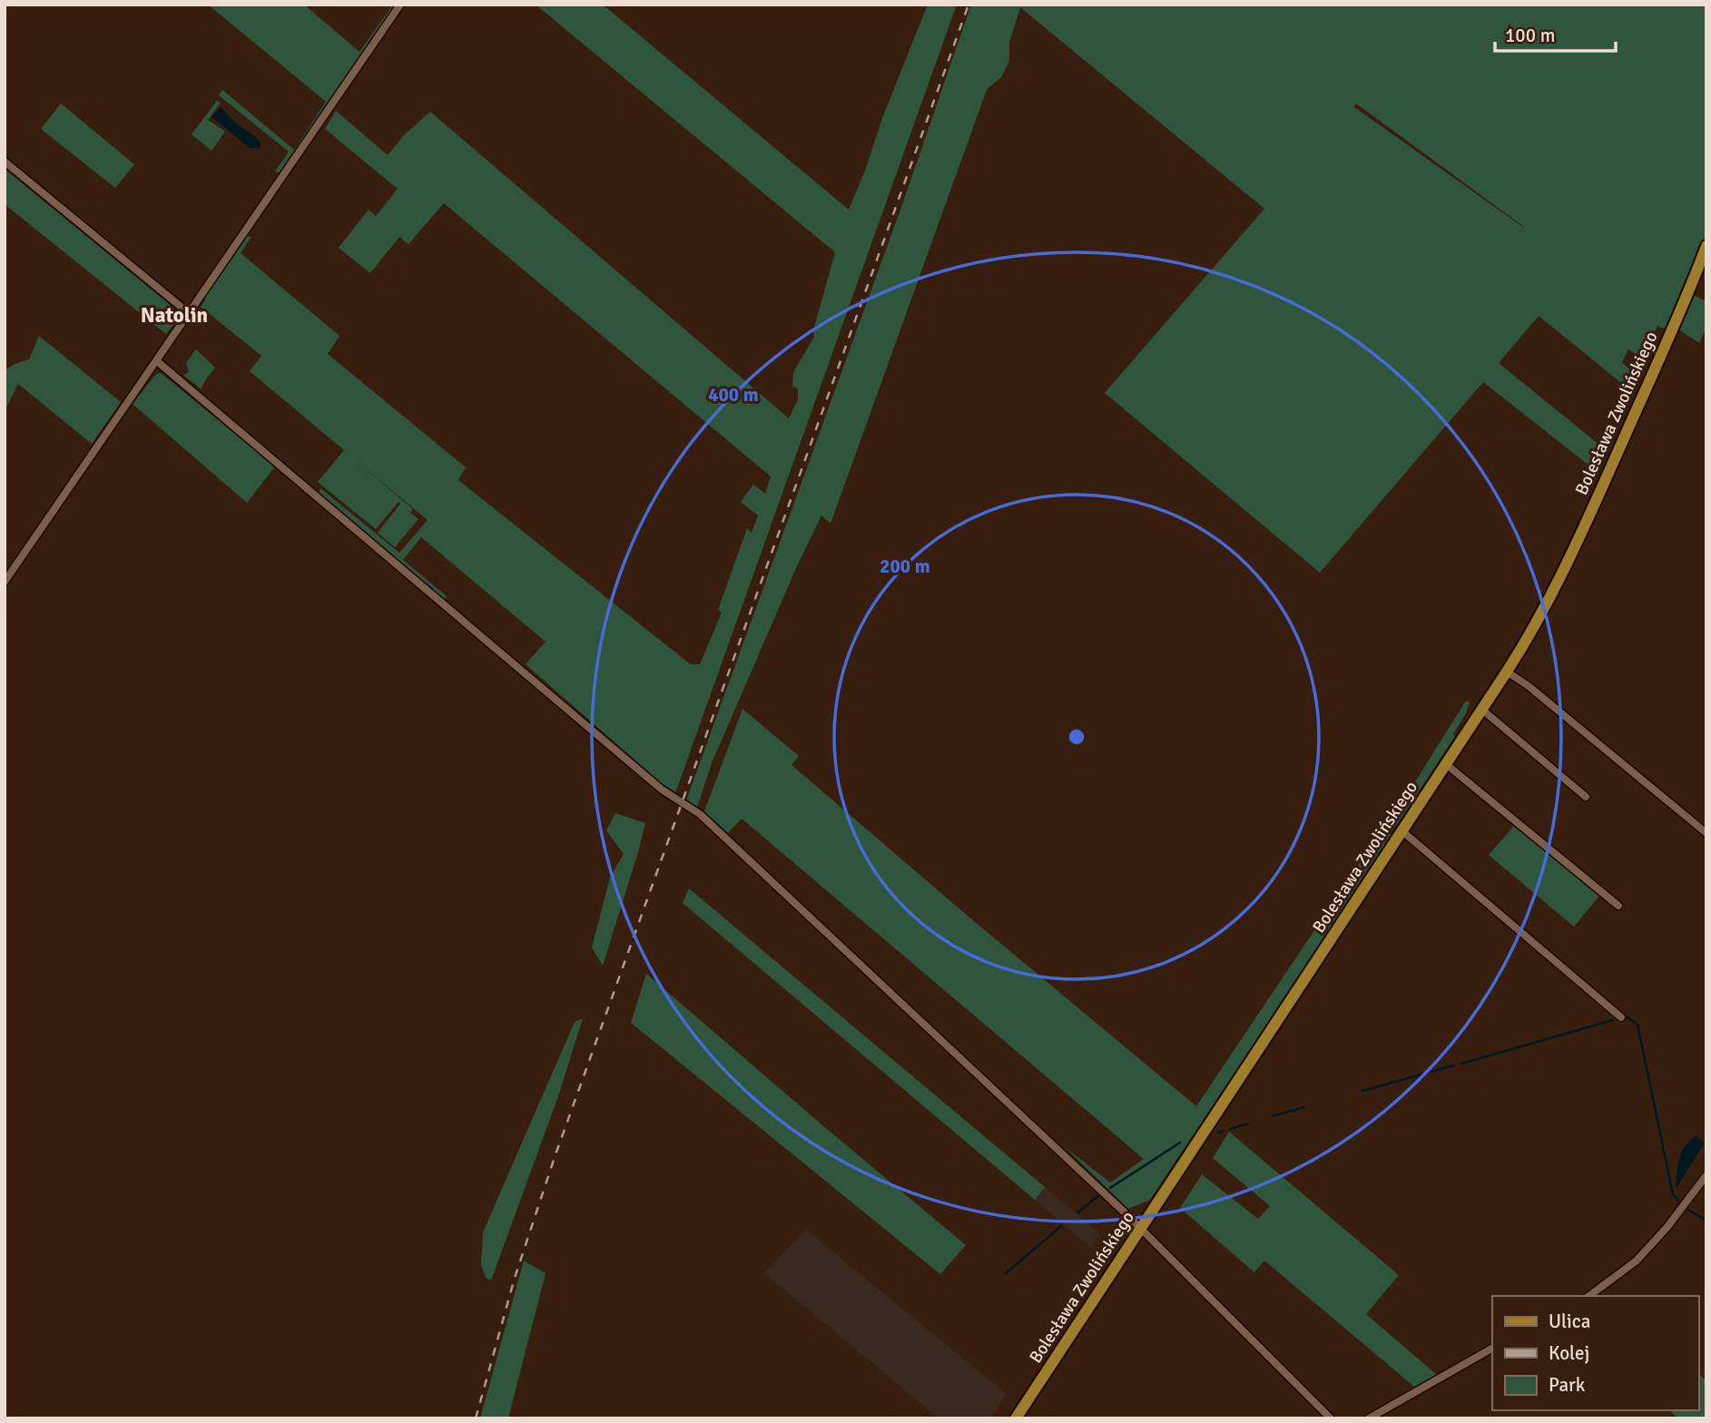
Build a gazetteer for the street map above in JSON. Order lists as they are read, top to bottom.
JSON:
{
  "streets": {
    "main road": ["Bolesława Zwolińskiego"]
  },
  "districts": ["Natolin"],
  "legend": ["Ulica", "Kolej", "Park"],
  "scale_bar": "100 m",
  "rings": ["400 m", "200 m"]
}
